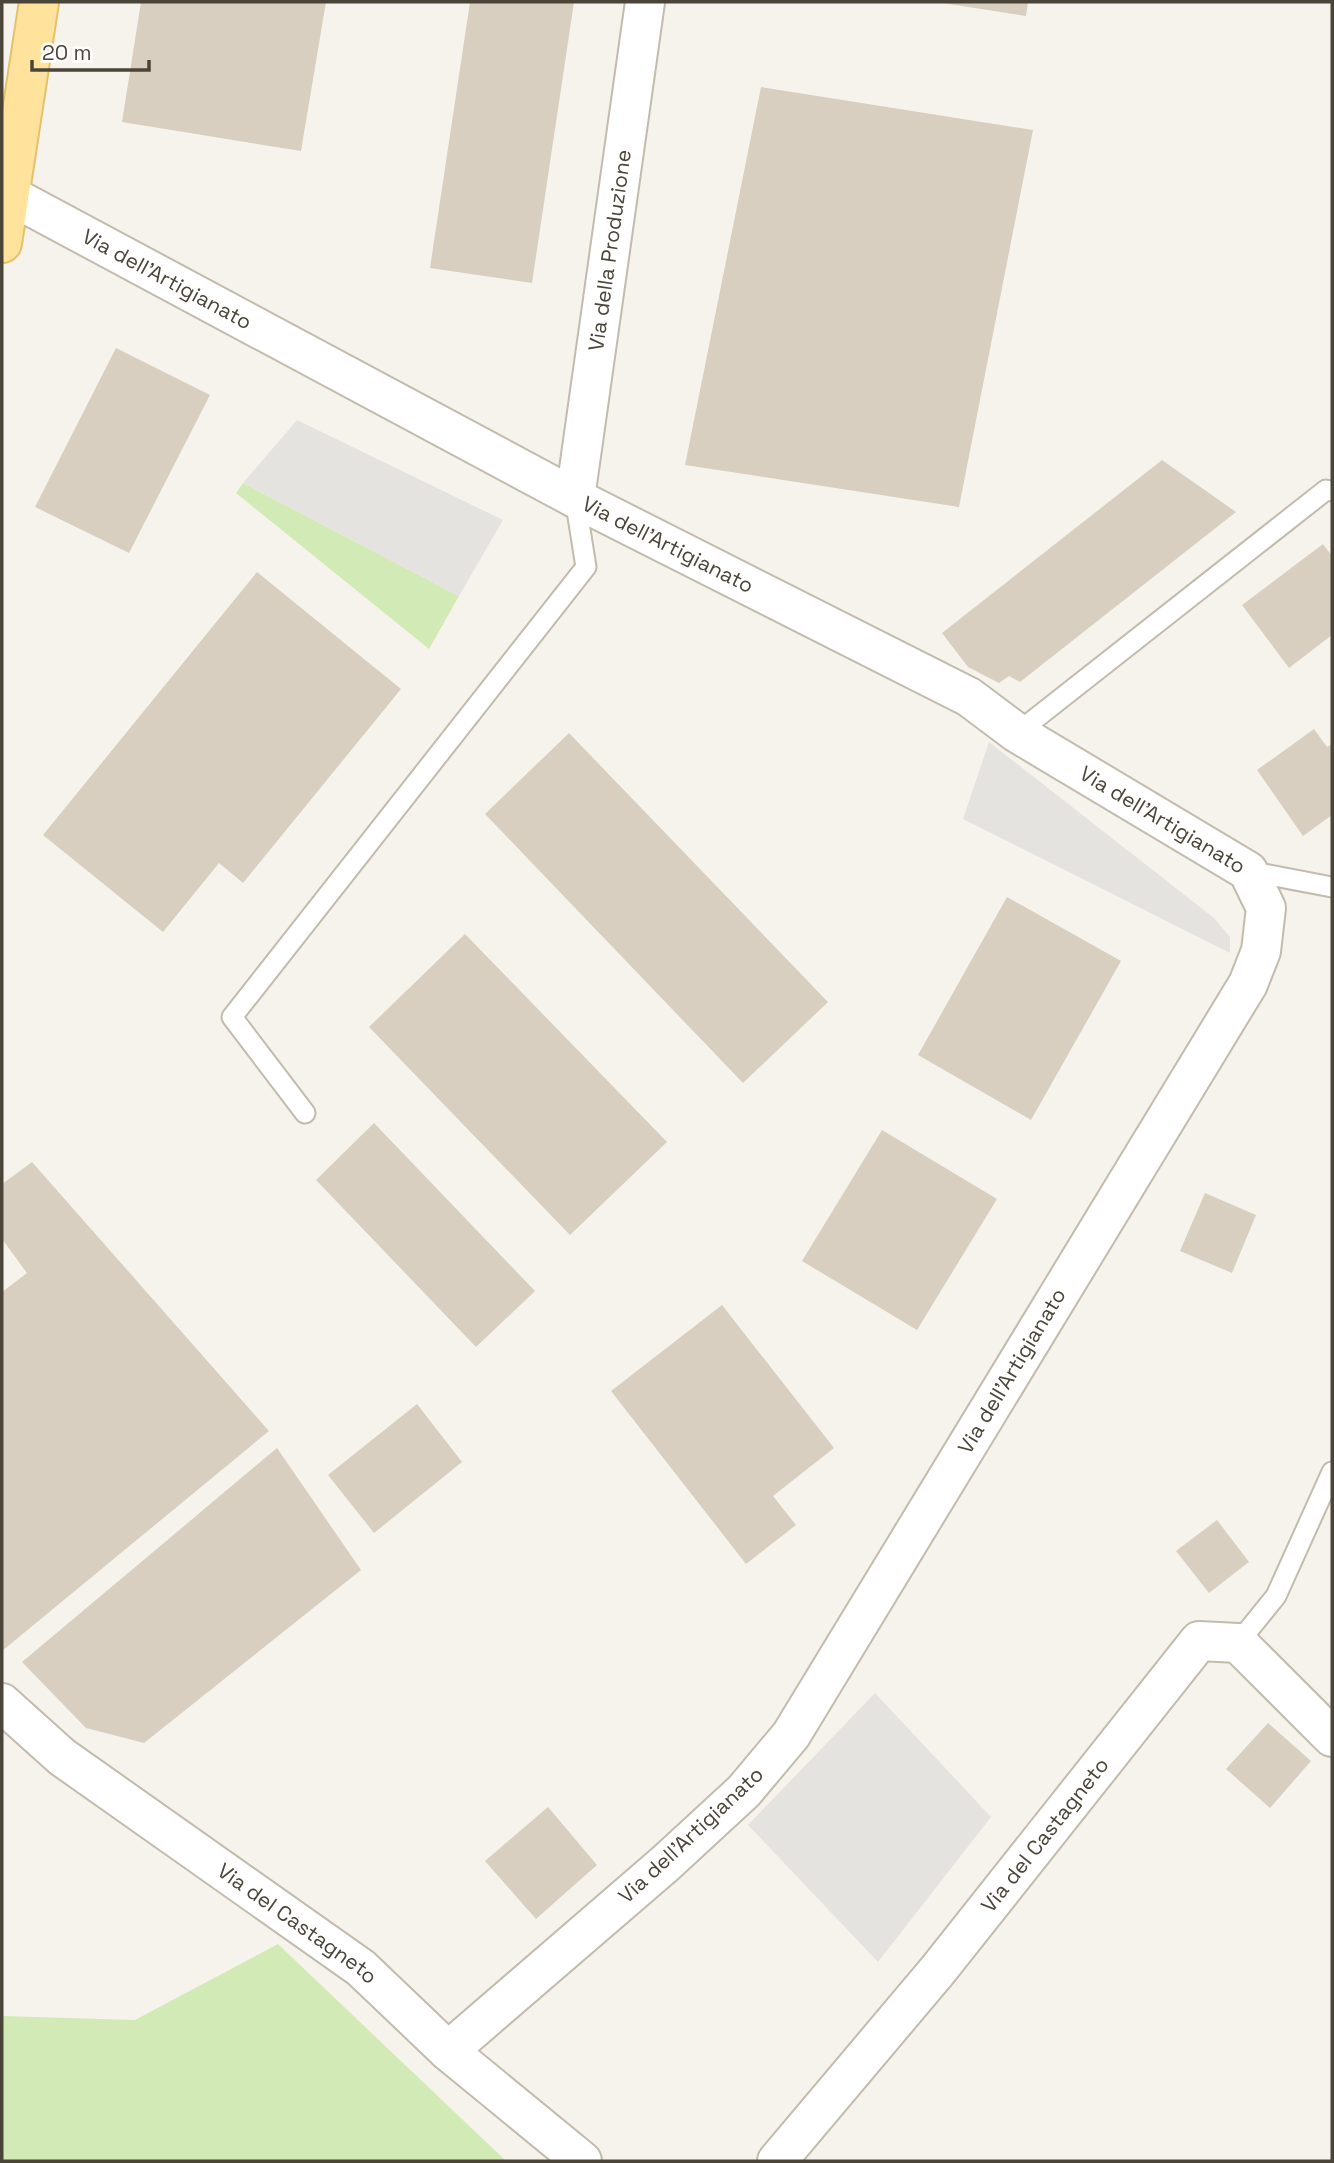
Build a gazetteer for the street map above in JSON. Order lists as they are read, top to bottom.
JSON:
{
  "streets": {
    "street": ["Via della Produzione", "Via dell'Artigianato", "Via del Castagneto"]
  },
  "crossings": [
    ["Via della Produzione", "Via dell'Artigianato"],
    ["Via dell'Artigianato", "Via del Castagneto"]
  ],
  "scale_bar": "20 m"
}
